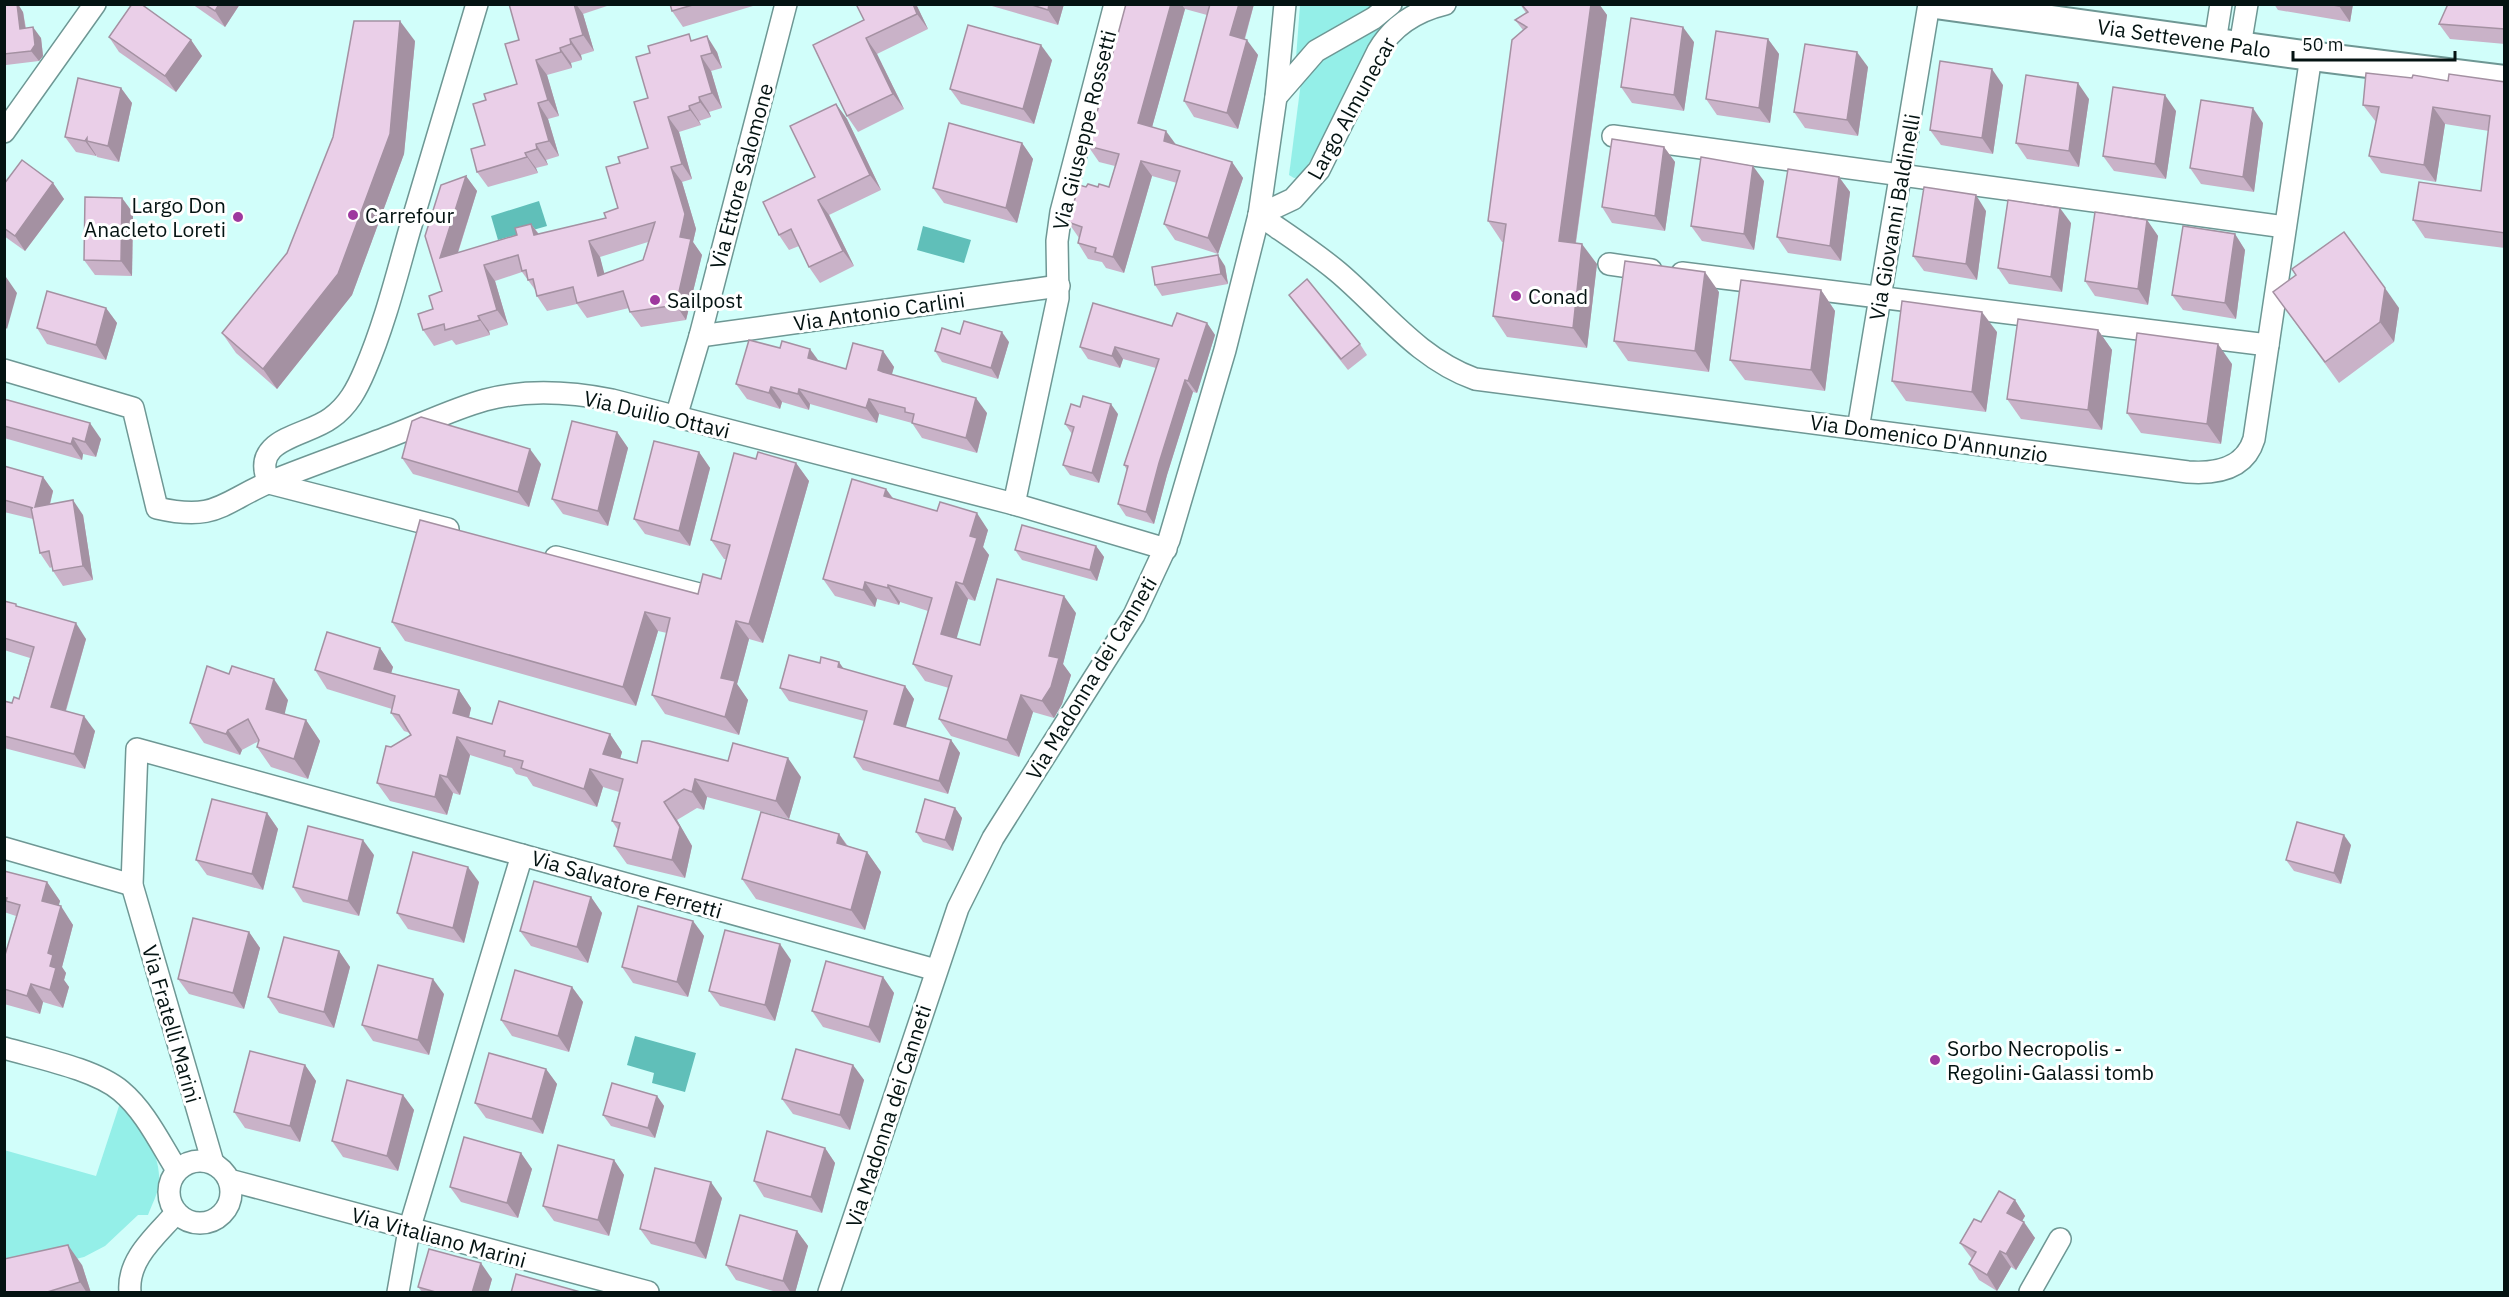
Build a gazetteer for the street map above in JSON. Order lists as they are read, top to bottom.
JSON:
{
  "streets": {
    "street": [
      "Via Settevene Palo",
      "Largo Almunecar",
      "Via Giuseppe Rossetti",
      "Via Ettore Salomone",
      "Via Giovanni Baldinelli",
      "Via Antonio Carlini",
      "Via Duilio Ottavi",
      "Via Domenico D'Annunzio",
      "Via Madonna dei Canneti",
      "Via Salvatore Ferretti",
      "Via Fratelli Marini",
      "Via Vitaliano Marini"
    ]
  },
  "crossings": [
    ["Via Settevene Palo", "Via Domenico D'Annunzio"],
    ["Largo Almunecar", "Via Domenico D'Annunzio"],
    ["Largo Almunecar", "Via Madonna dei Canneti"],
    ["Via Giuseppe Rossetti", "Via Antonio Carlini"],
    ["Via Giuseppe Rossetti", "Via Duilio Ottavi"],
    ["Via Ettore Salomone", "Via Antonio Carlini"],
    ["Via Ettore Salomone", "Via Duilio Ottavi"],
    ["Via Giovanni Baldinelli", "Via Domenico D'Annunzio"],
    ["Via Duilio Ottavi", "Via Madonna dei Canneti"],
    ["Via Domenico D'Annunzio", "Via Madonna dei Canneti"],
    ["Via Madonna dei Canneti", "Via Salvatore Ferretti"],
    ["Via Salvatore Ferretti", "Via Fratelli Marini"],
    ["Via Salvatore Ferretti", "Via Vitaliano Marini"],
    ["Via Fratelli Marini", "Via Vitaliano Marini"]
  ],
  "places": [
    "Carrefour",
    "Largo Don Anacleto Loreti",
    "Conad",
    "Sailpost",
    "Sorbo Necropolis - Regolini-Galassi tomb"
  ],
  "scale_bar": "50 m"
}
